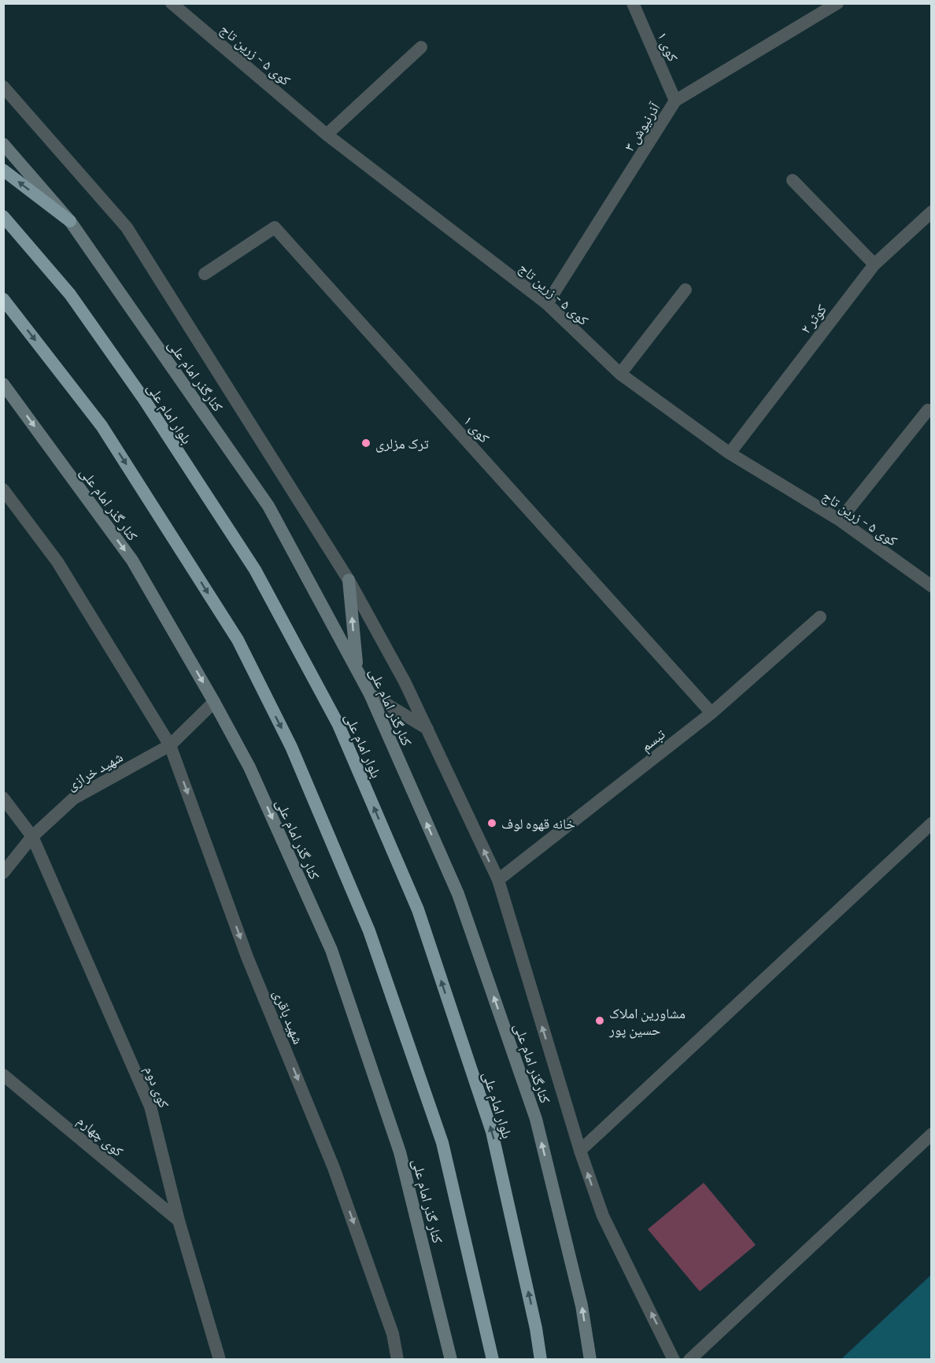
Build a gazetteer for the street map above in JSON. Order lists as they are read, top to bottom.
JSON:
{
  "streets": {
    "highway": ["بلوار امام علی"],
    "main road": ["کنارگذر امام علی", "کنار گذر امام علی"],
    "street": [
      "کوی ۱",
      "کوی ۵ - زرین تاج",
      "آذرنیوش ۳",
      "کوثر ۲",
      "تبسم",
      "شهید خرازی",
      "شهید باقری",
      "کوی دوم",
      "کوی چهارم"
    ]
  },
  "crossings": [
    ["کوی ۱", "آذرنیوش ۳"],
    ["کوی ۱", "تبسم"],
    ["کوی ۵ - زرین تاج", "آذرنیوش ۳"],
    ["کوی ۵ - زرین تاج", "کوثر ۲"],
    ["شهید خرازی", "شهید باقری"],
    ["شهید خرازی", "کوی دوم"],
    ["کوی دوم", "کوی چهارم"]
  ],
  "one_way": ["کنارگذر امام علی", "کنار گذر امام علی", "شهید باقری"],
  "places": ["ترک مزلری", "خانه قهوه لوف", "مشاورین املاک حسین پور"]
}
